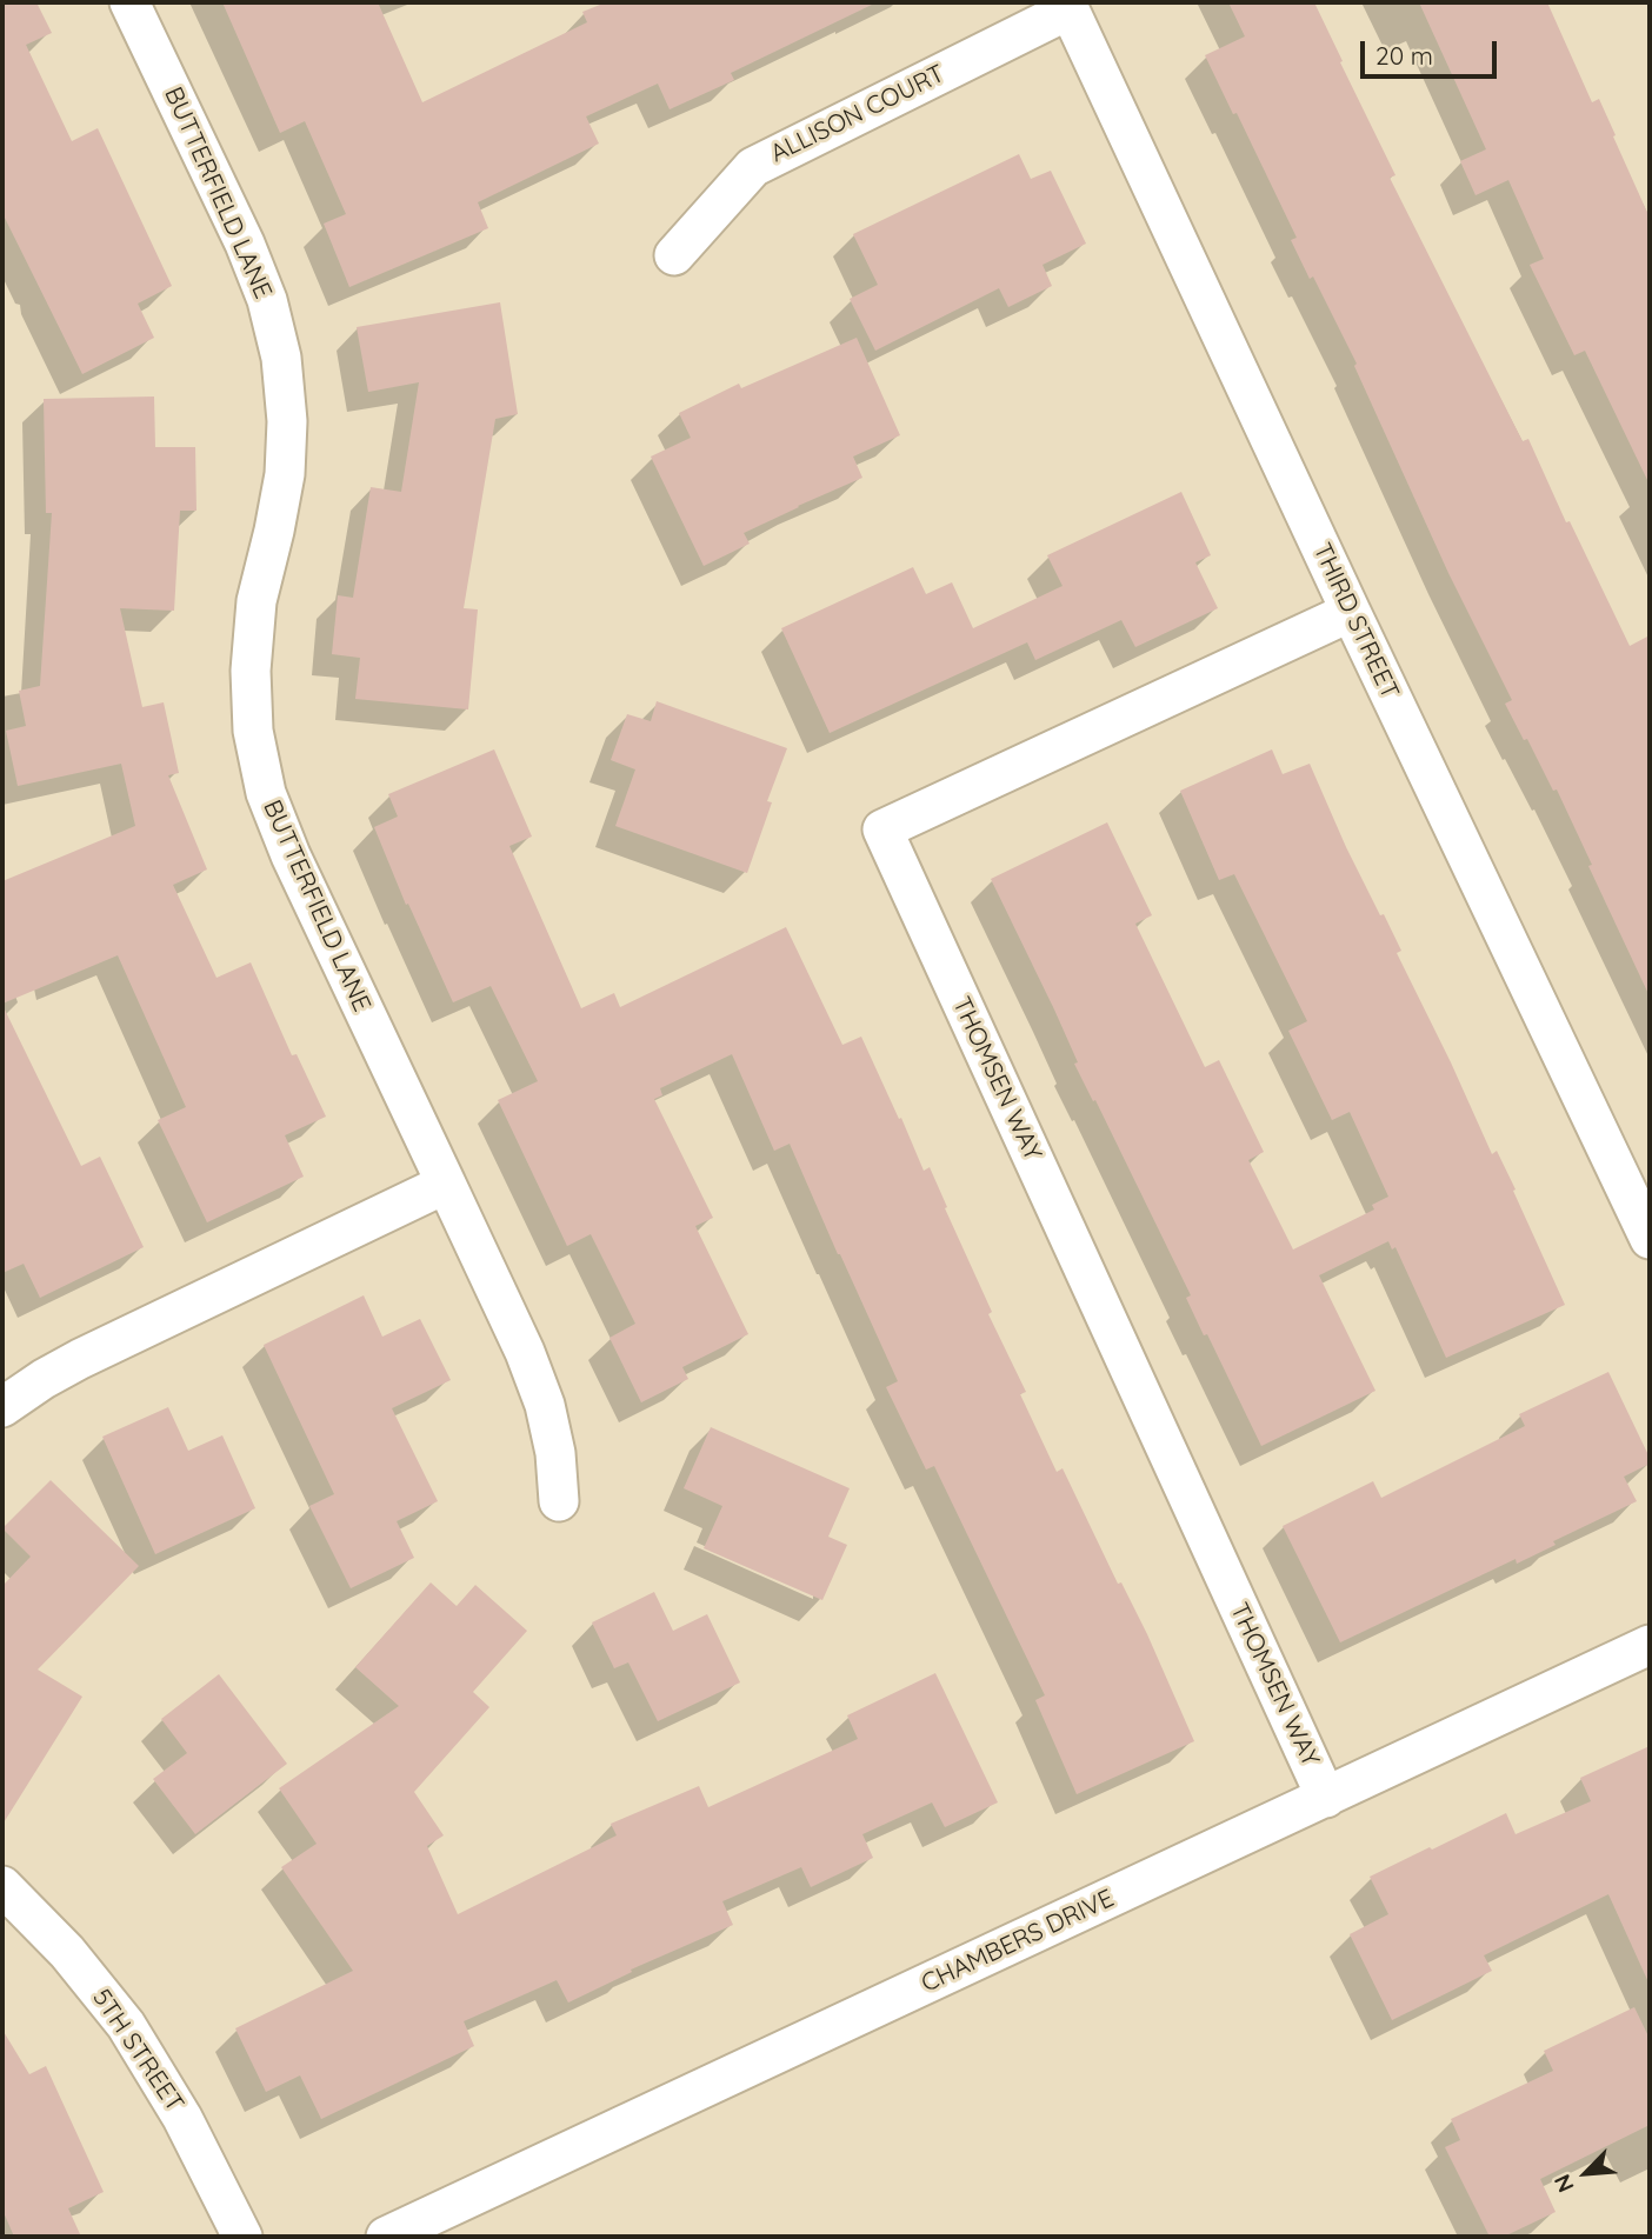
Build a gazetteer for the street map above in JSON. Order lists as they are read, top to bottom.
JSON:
{
  "streets": {
    "street": [
      "ALLISON COURT",
      "BUTTERFIELD LANE",
      "THIRD STREET",
      "THOMSEN WAY",
      "CHAMBERS DRIVE",
      "5TH STREET"
    ]
  },
  "crossings": [
    ["ALLISON COURT", "THIRD STREET"],
    ["THIRD STREET", "THOMSEN WAY"],
    ["THOMSEN WAY", "CHAMBERS DRIVE"]
  ],
  "scale_bar": "20 m",
  "north": "bottom left"
}
